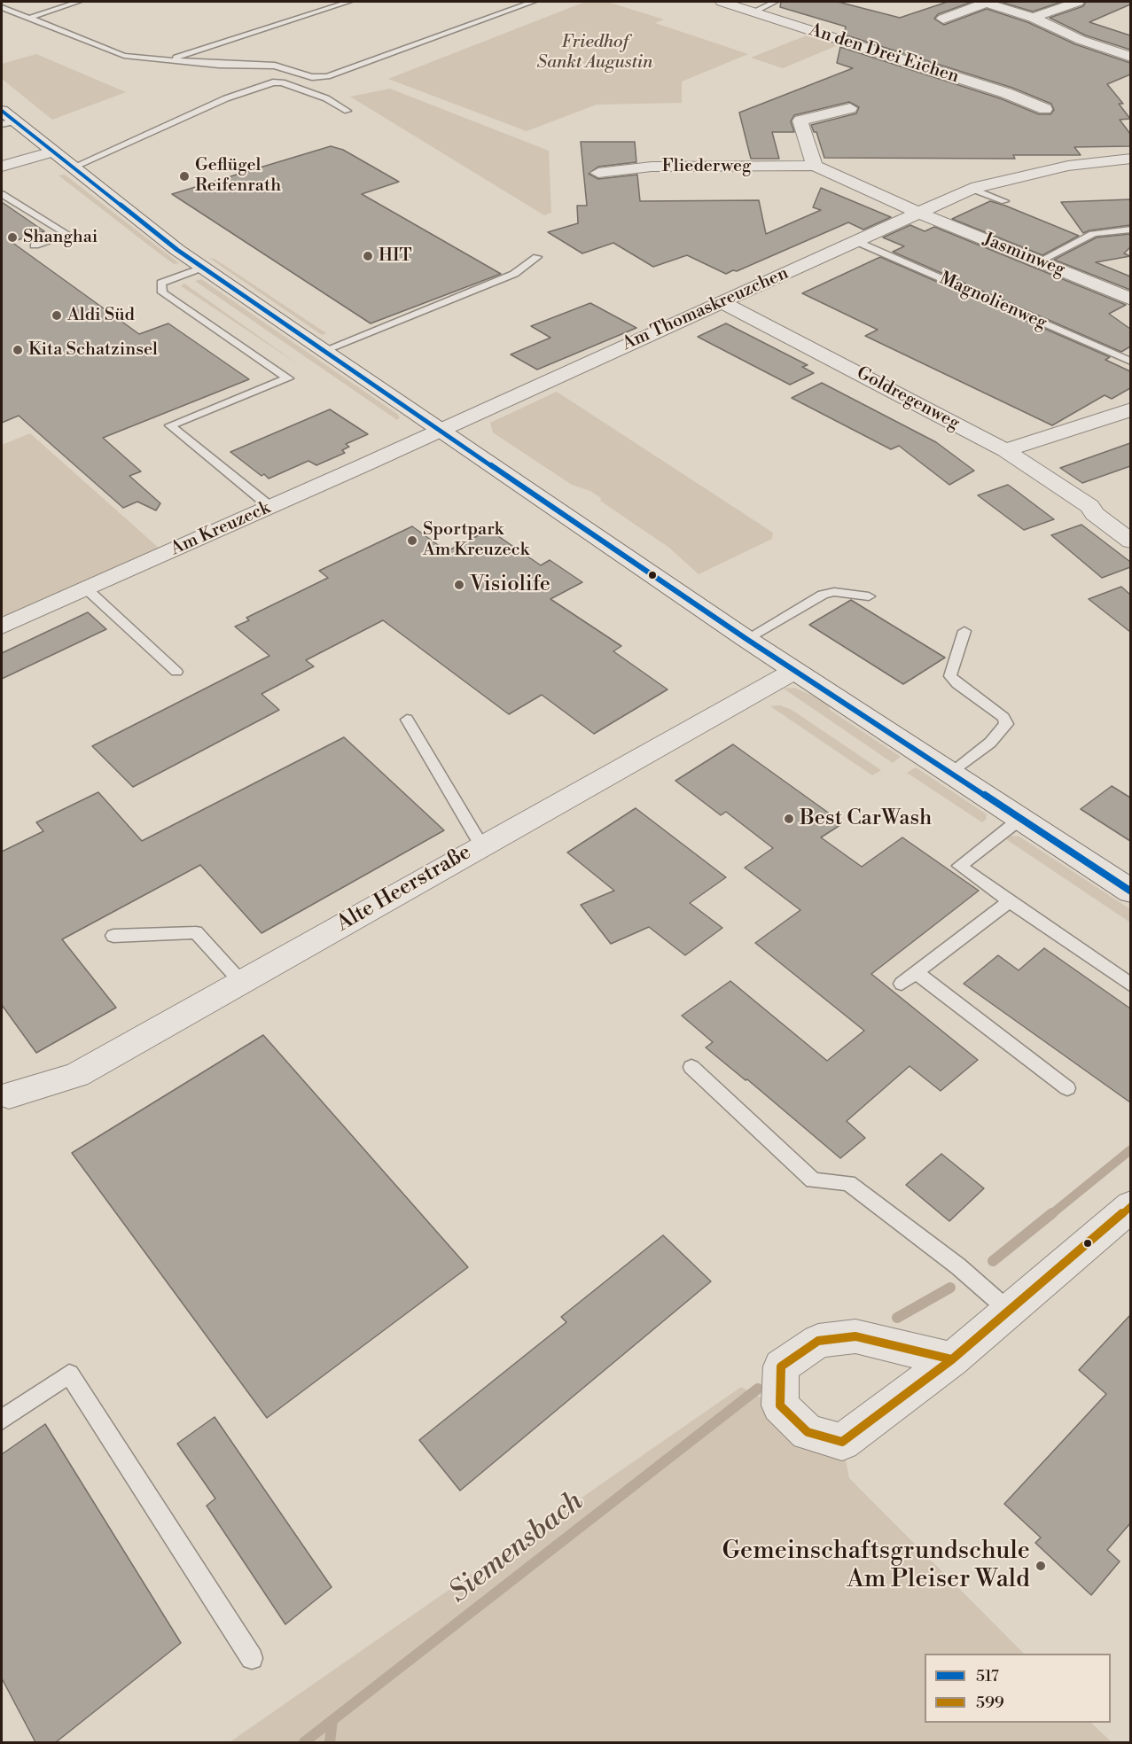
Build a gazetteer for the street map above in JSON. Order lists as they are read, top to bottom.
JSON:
{
  "streets": {
    "street": [
      "An den Drei Eichen",
      "Fliederweg",
      "Jasminweg",
      "Am Thomaskreuzchen",
      "Goldregenweg",
      "Am Kreuzeck",
      "Alte Heerstraße"
    ],
    "lane": ["Magnolienweg"]
  },
  "crossings": [
    ["Fliederweg", "Jasminweg"],
    ["Fliederweg", "Am Thomaskreuzchen"],
    ["Jasminweg", "Am Thomaskreuzchen"],
    ["Magnolienweg", "Am Thomaskreuzchen"],
    ["Am Thomaskreuzchen", "Goldregenweg"],
    ["Am Thomaskreuzchen", "Am Kreuzeck"]
  ],
  "water": ["Siemensbach"],
  "parks": ["Friedhof Sankt Augustin"],
  "places": [
    "Geflügel Reifenrath",
    "Shanghai",
    "HIT",
    "Aldi Süd",
    "Kita Schatzinsel",
    "Sportpark Am Kreuzeck",
    "Visiolife",
    "Best CarWash",
    "Gemeinschaftsgrundschule Am Pleiser Wald"
  ],
  "lines": ["transit line 517", "transit line 599"],
  "legend": ["517", "599"]
}
